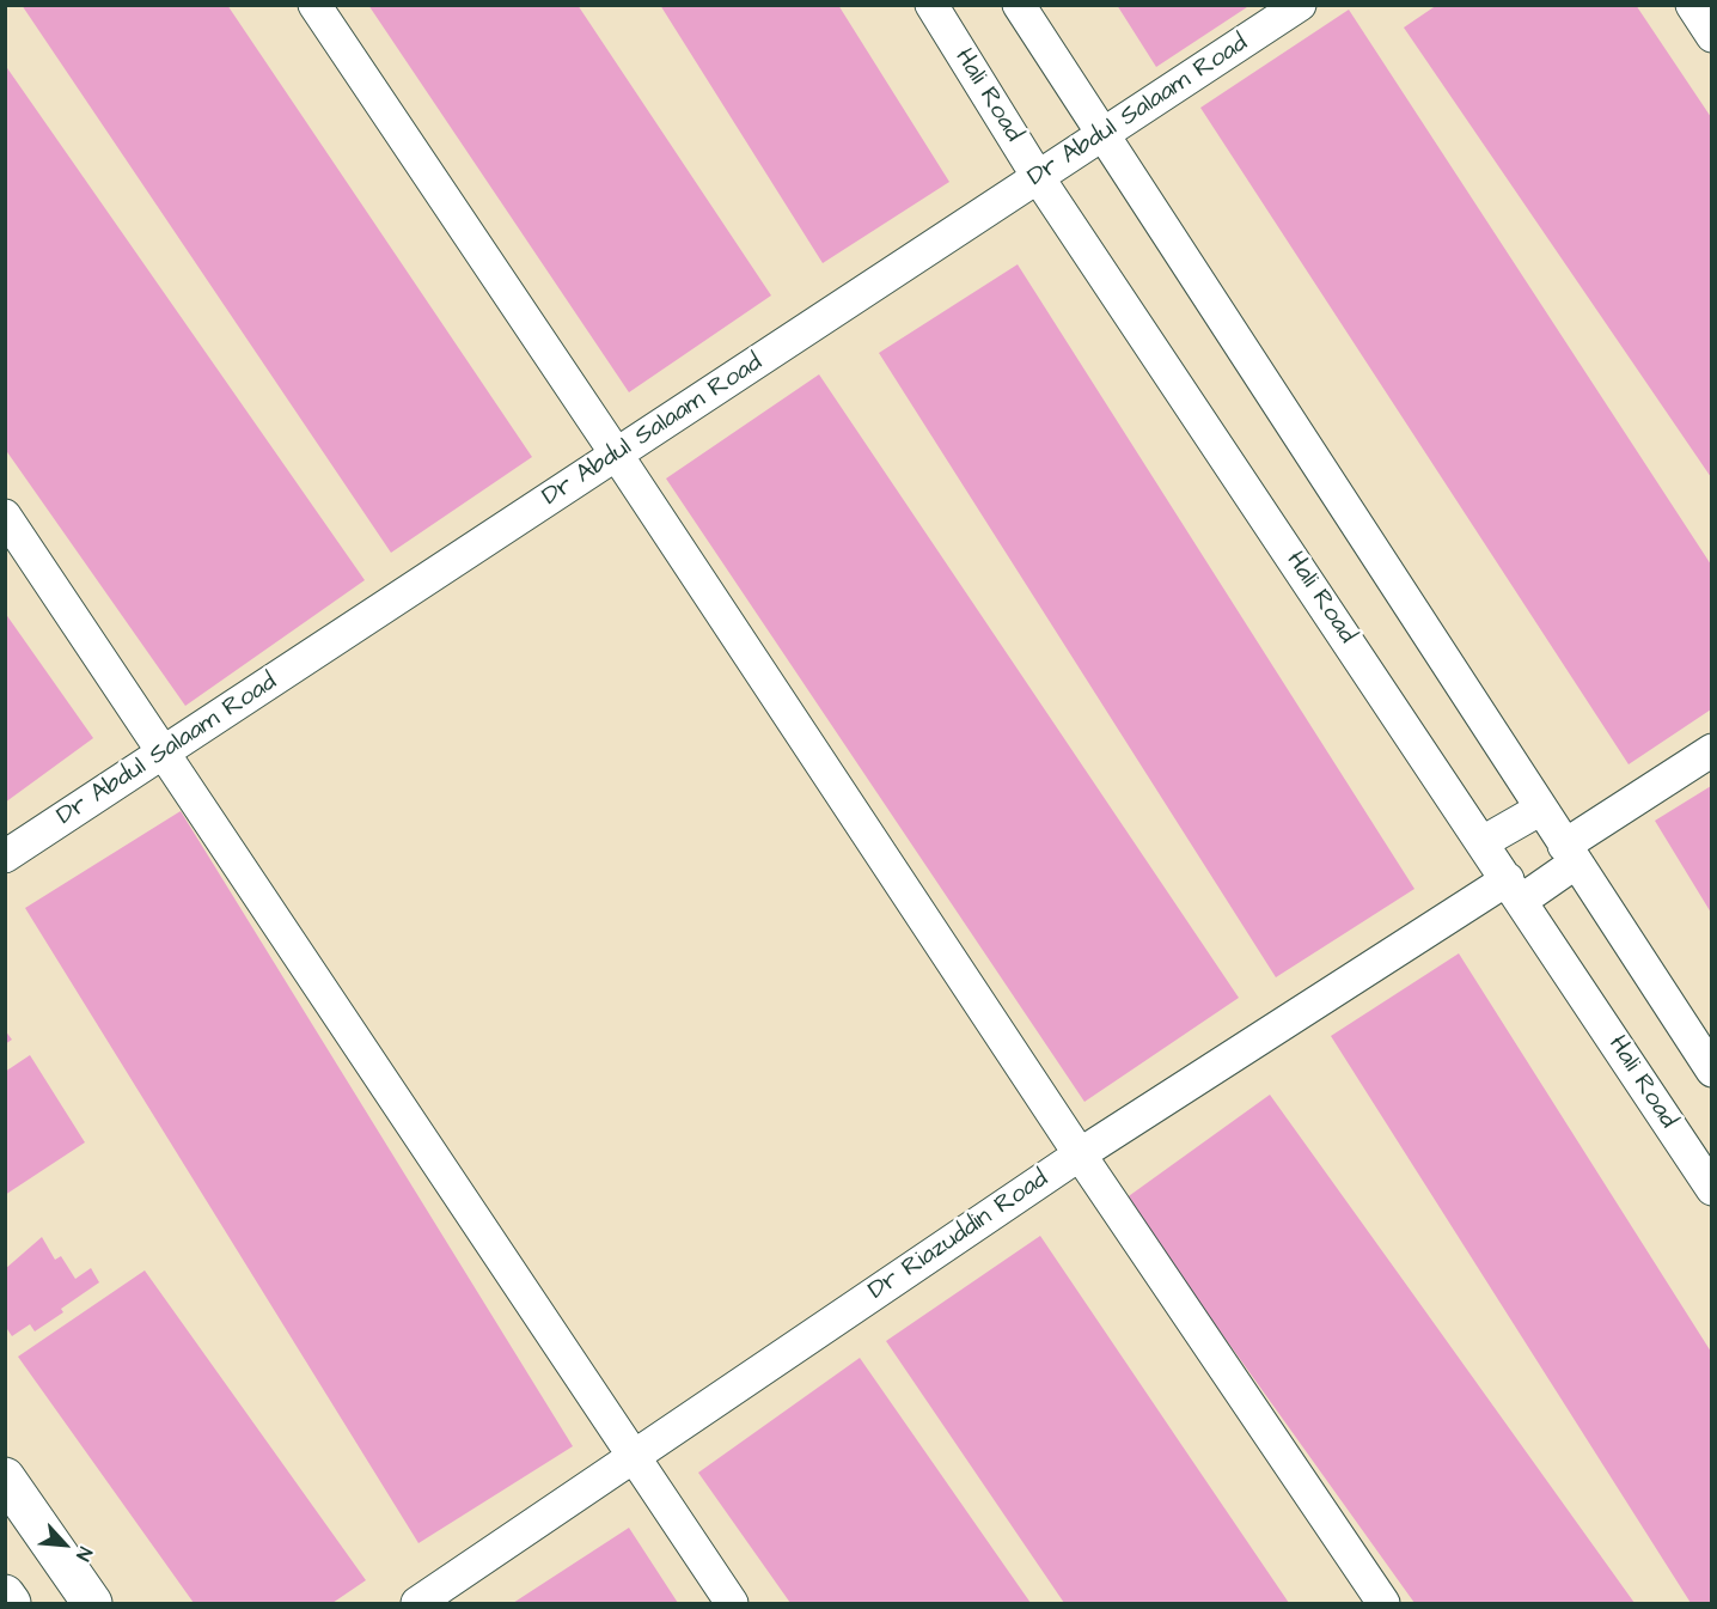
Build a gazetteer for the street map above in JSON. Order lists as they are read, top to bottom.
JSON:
{
  "streets": {
    "street": ["Hali Road", "Dr Abdul Salaam Road", "Dr Riazuddin Road"]
  },
  "crossings": [
    ["Hali Road", "Dr Abdul Salaam Road"],
    ["Hali Road", "Dr Riazuddin Road"]
  ],
  "north": "bottom right"
}
